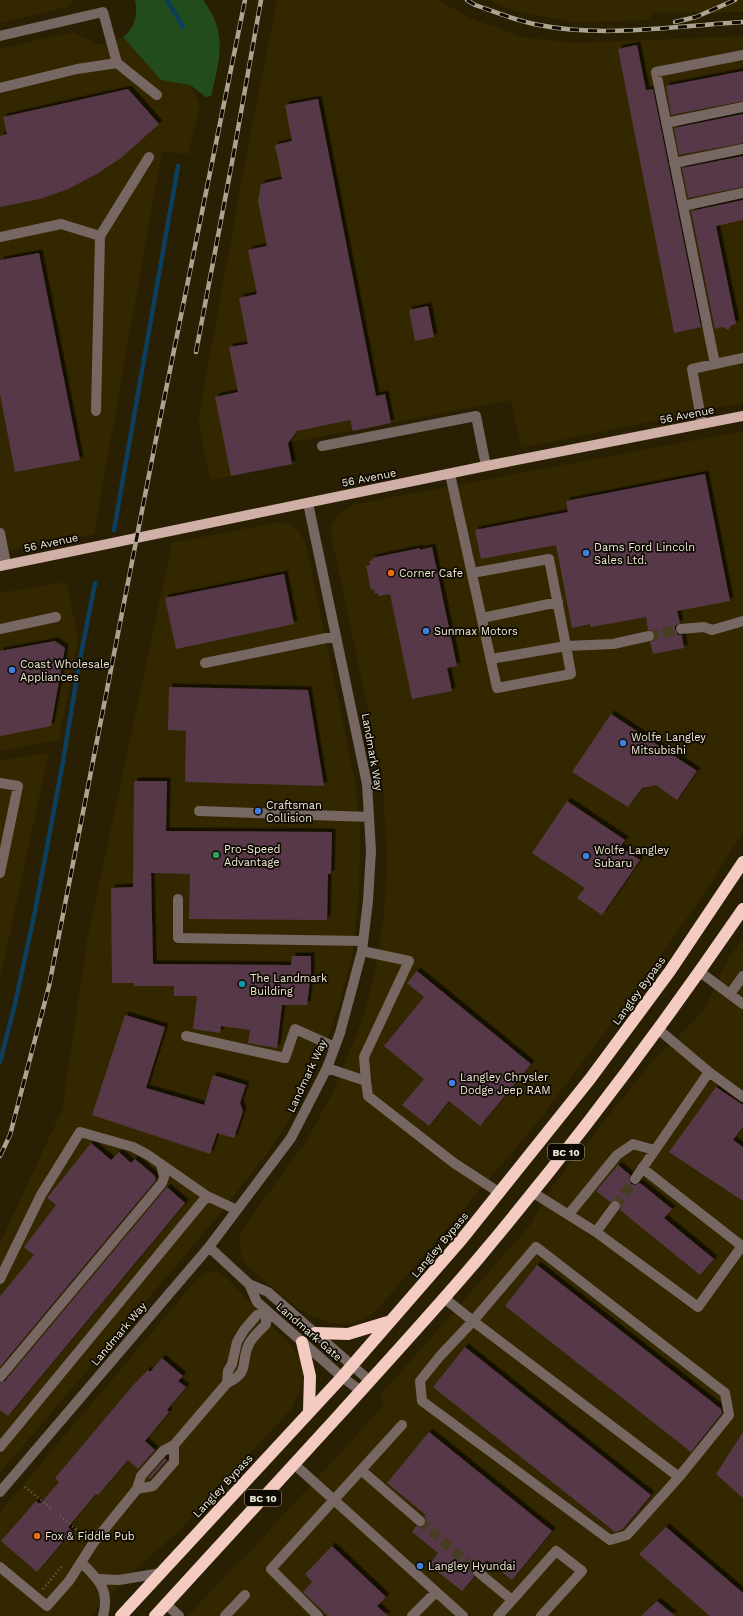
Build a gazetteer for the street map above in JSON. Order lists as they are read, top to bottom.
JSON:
{
  "streets": {
    "highway": ["Langley Bypass", "BC 10"],
    "main road": ["56 Avenue"],
    "street": ["Landmark Way", "Landmark Gate"]
  },
  "crossings": [
    ["56 Avenue", "Landmark Way"],
    ["Landmark Way", "Landmark Gate"],
    ["Langley Bypass", "Landmark Gate"],
    ["BC 10", "Landmark Gate"]
  ],
  "places": [
    "Dams Ford Lincoln Sales Ltd.",
    "Corner Cafe",
    "Sunmax Motors",
    "Coast Wholesale Appliances",
    "Wolfe Langley Mitsubishi",
    "Craftsman Collision",
    "Pro-Speed Advantage",
    "Wolfe Langley Subaru",
    "The Landmark Building",
    "Langley Chrysler Dodge Jeep RAM",
    "Fox & Fiddle Pub",
    "Langley Hyundai"
  ]
}
